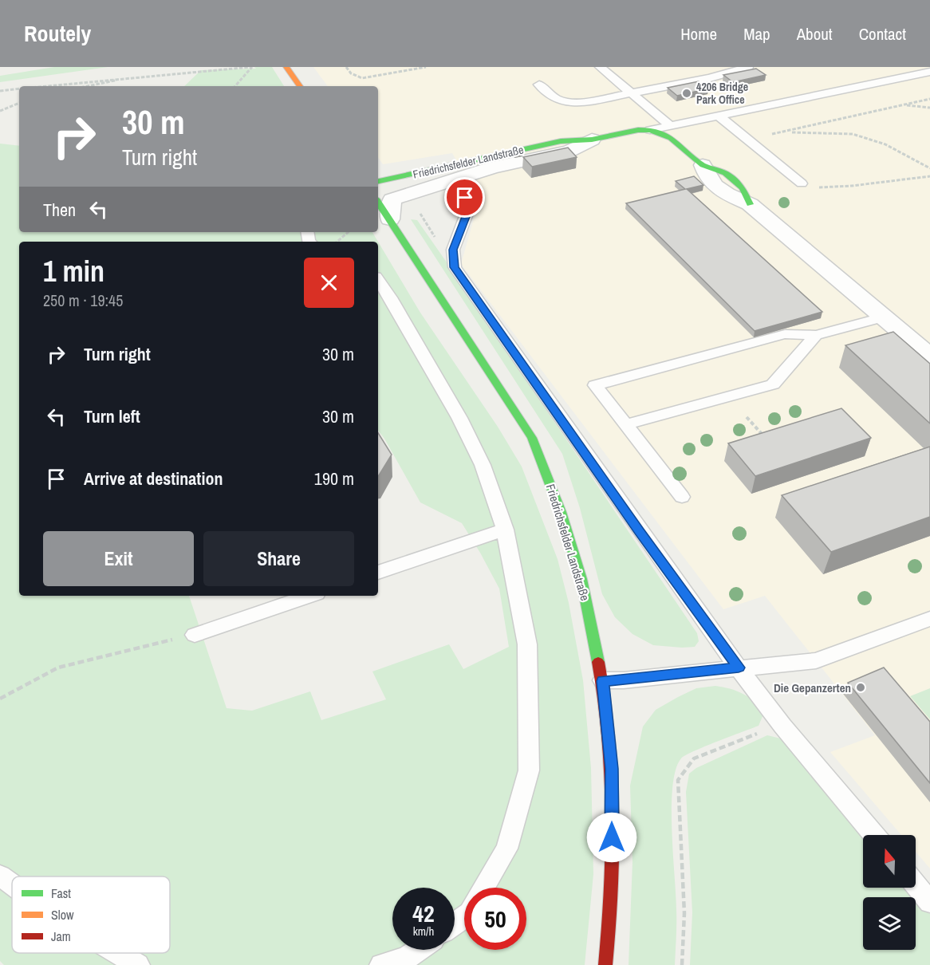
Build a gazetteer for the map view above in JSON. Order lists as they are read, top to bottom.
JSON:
{
  "streets": {
    "main road": ["Friedrichsfelder Landstraße"]
  },
  "places": ["4206 Bridge Park Office", "Die Gepanzerten"],
  "legend": ["Fast", "Slow", "Jam"],
  "north": "top",
  "page": {
    "header": "Routely",
    "nav": [
      "Home",
      "Map",
      "About",
      "Contact"
    ],
    "turn": ["30 m", "Turn right"],
    "then": "Then",
    "heading": ["1 min", "250 m · 19:45"],
    "list": [
      {
        "name": "Turn right",
        "value": "30 m"
      },
      {
        "name": "Turn left",
        "value": "30 m"
      },
      {
        "name": "Arrive at destination",
        "value": "190 m"
      }
    ],
    "buttons": ["Exit", "Share"],
    "speed": "42 km/h",
    "limit": "50"
  }
}
